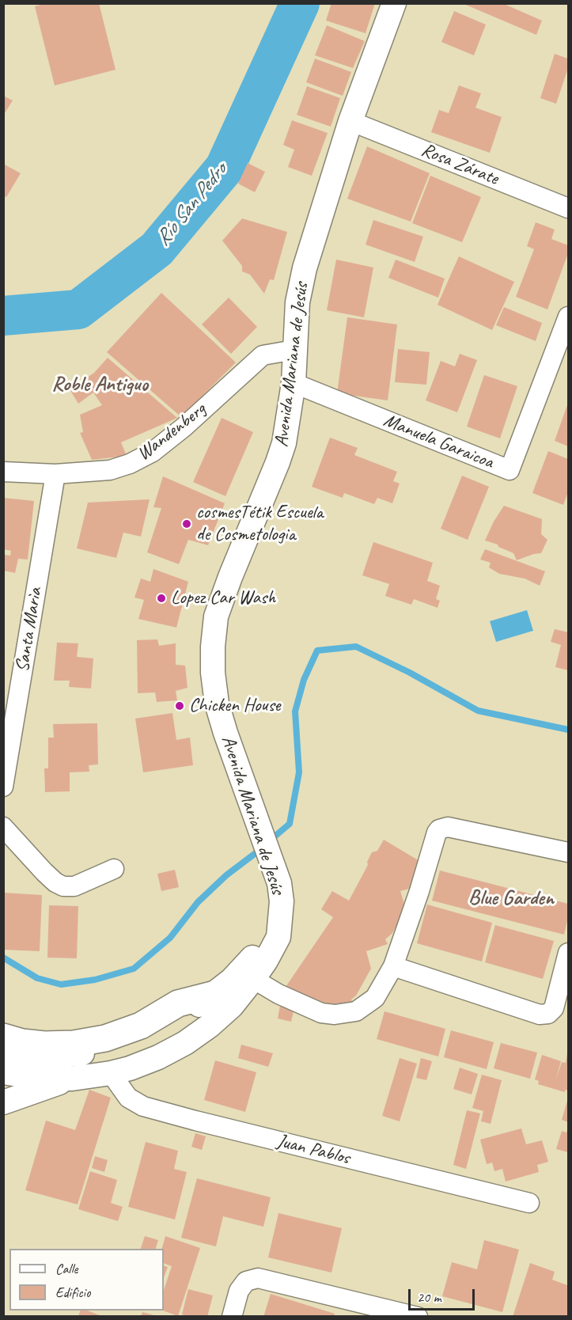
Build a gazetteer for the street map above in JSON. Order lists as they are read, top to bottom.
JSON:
{
  "streets": {
    "street": [
      "Rosa Zárate",
      "Avenida Mariana de Jesús",
      "Wandenberg",
      "Manuela Garaicoa",
      "Santa Marìa",
      "Juan Pablos"
    ]
  },
  "crossings": [
    ["Rosa Zárate", "Avenida Mariana de Jesús"],
    ["Avenida Mariana de Jesús", "Wandenberg"],
    ["Avenida Mariana de Jesús", "Manuela Garaicoa"],
    ["Avenida Mariana de Jesús", "Juan Pablos"],
    ["Wandenberg", "Santa Marìa"]
  ],
  "districts": ["Roble Antiguo", "Blue Garden"],
  "water": ["Río San Pedro"],
  "places": ["cosmesTétik Escuela de Cosmetologia", "Lopez Car Wash", "Chicken House"],
  "legend": ["Calle", "Edificio"],
  "scale_bar": "20 m"
}
